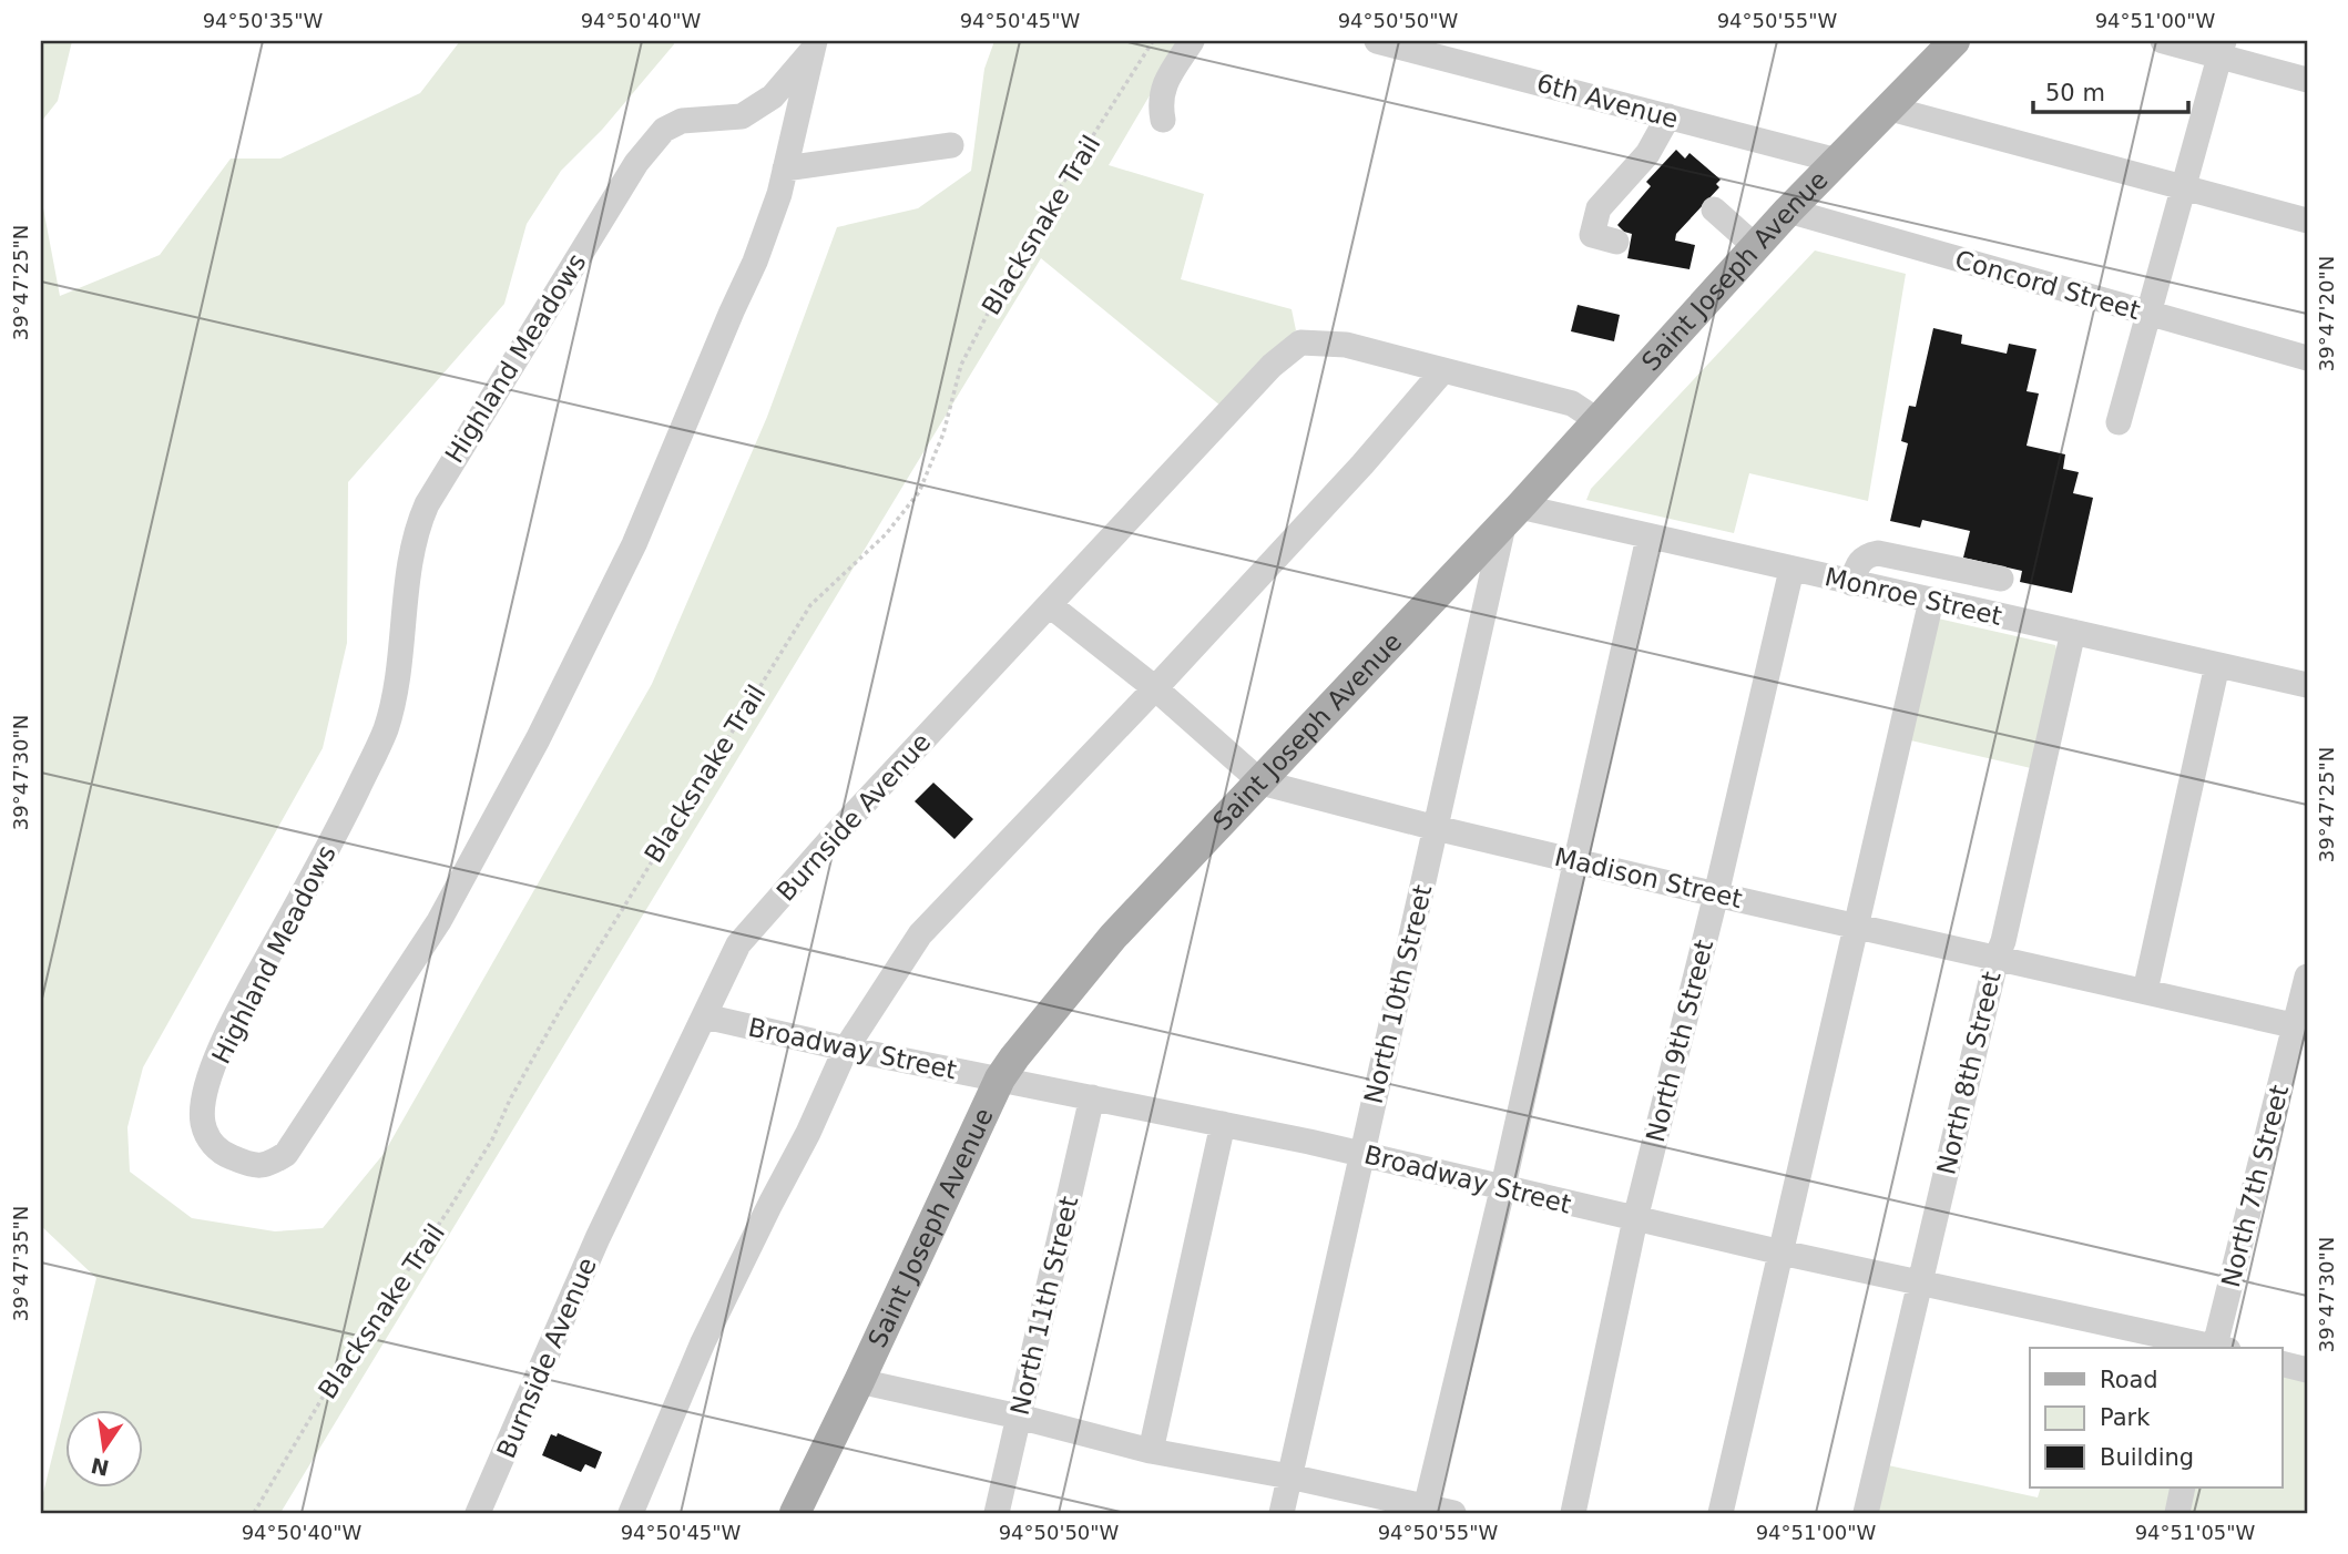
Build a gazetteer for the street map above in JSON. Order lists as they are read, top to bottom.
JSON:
{
  "streets": {
    "main road": ["Saint Joseph Avenue"],
    "street": [
      "6th Avenue",
      "Concord Street",
      "Highland Meadows",
      "Monroe Street",
      "Burnside Avenue",
      "Madison Street",
      "North 10th Street",
      "North 9th Street",
      "Broadway Street",
      "North 8th Street",
      "North 7th Street",
      "North 11th Street"
    ],
    "path": ["Blacksnake Trail"]
  },
  "crossings": [
    ["6th Avenue", "Saint Joseph Avenue"],
    ["Saint Joseph Avenue", "Concord Street"],
    ["Saint Joseph Avenue", "Monroe Street"],
    ["Saint Joseph Avenue", "Burnside Avenue"],
    ["Saint Joseph Avenue", "Madison Street"],
    ["Saint Joseph Avenue", "North 10th Street"],
    ["Saint Joseph Avenue", "Broadway Street"],
    ["Monroe Street", "North 10th Street"],
    ["Monroe Street", "North 9th Street"],
    ["Monroe Street", "North 8th Street"],
    ["Burnside Avenue", "Madison Street"],
    ["Burnside Avenue", "Broadway Street"],
    ["Madison Street", "North 10th Street"],
    ["Madison Street", "North 9th Street"],
    ["Madison Street", "North 8th Street"],
    ["Madison Street", "North 7th Street"],
    ["North 10th Street", "Broadway Street"],
    ["North 9th Street", "Broadway Street"],
    ["Broadway Street", "North 8th Street"],
    ["Broadway Street", "North 11th Street"]
  ],
  "legend": ["Road", "Park", "Building"],
  "scale_bar": "50 m",
  "north": "bottom",
  "coordinates": [
    "94°50'35\"W",
    "94°50'40\"W",
    "94°50'45\"W",
    "94°50'50\"W",
    "94°50'55\"W",
    "94°51'00\"W",
    "39°47'25\"N",
    "39°47'20\"N",
    "39°47'30\"N",
    "39°47'35\"N",
    "94°51'05\"W"
  ]
}
